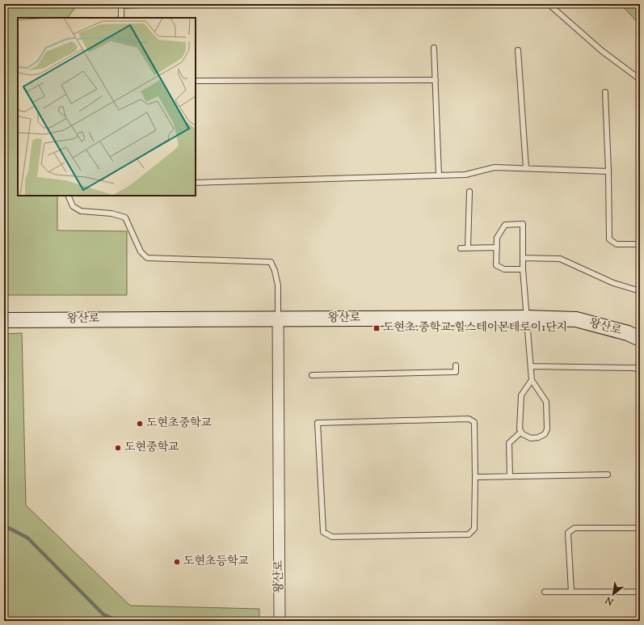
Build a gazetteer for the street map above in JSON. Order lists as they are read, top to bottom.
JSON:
{
  "streets": {
    "street": ["왕산로"]
  },
  "places": {
    "transit": ["도현초.중학교.힐스테이몬테로이1단지"],
    "other": ["도현초중학교", "도현중학교", "도현초등학교"]
  },
  "north": "bottom left"
}
